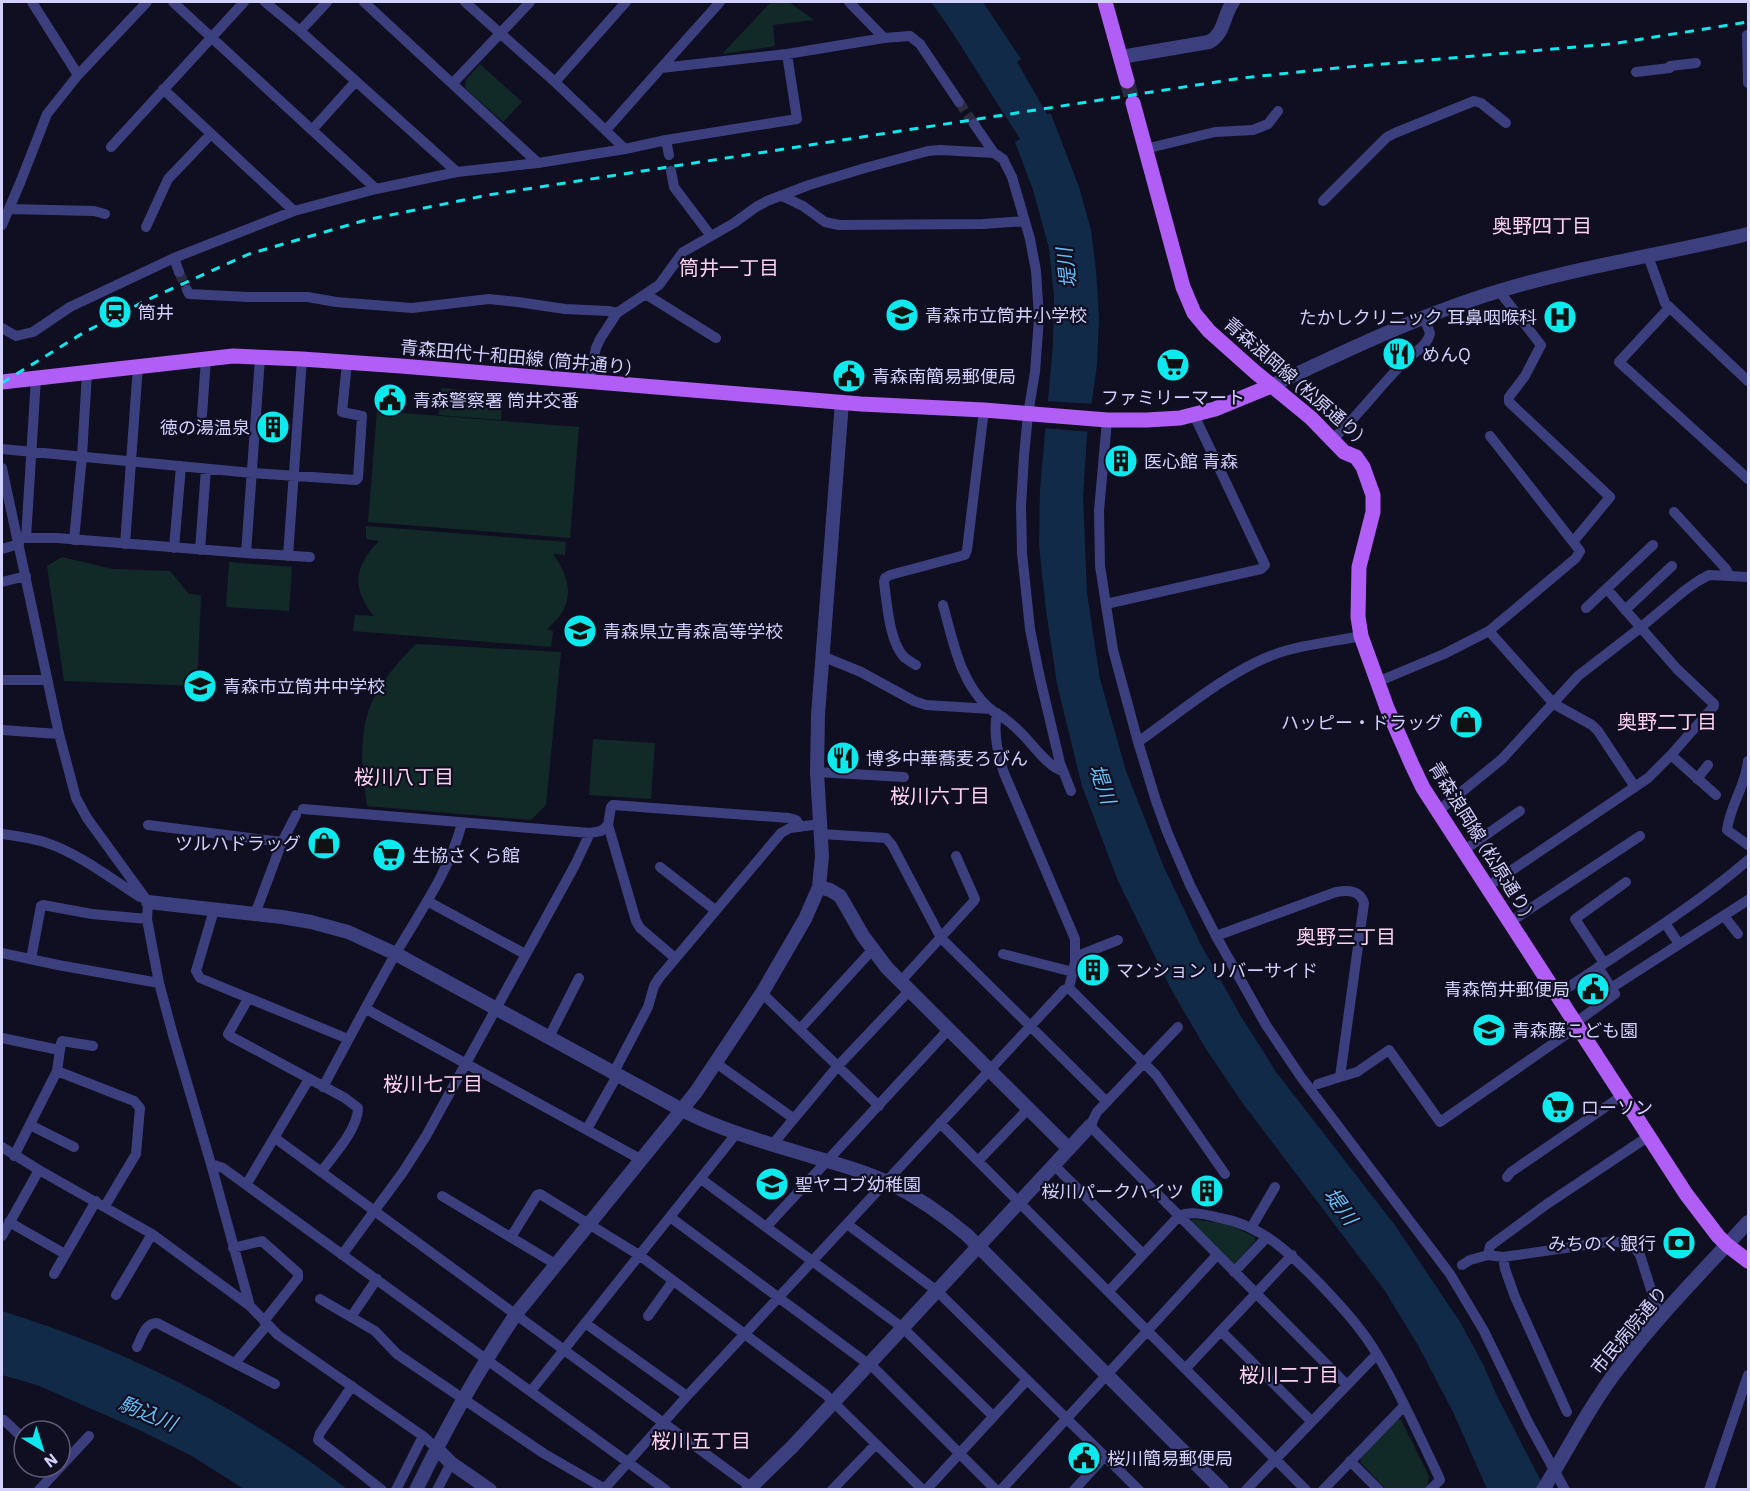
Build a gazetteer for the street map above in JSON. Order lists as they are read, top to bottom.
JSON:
{
  "streets": {
    "main road": ["青森田代十和田線 (筒井通り)", "青森浪岡線 (松原通り)"],
    "street": ["市民病院通り"]
  },
  "crossings": [
    ["青森田代十和田線 (筒井通り)", "青森浪岡線 (松原通り)"],
    ["青森浪岡線 (松原通り)", "市民病院通り"]
  ],
  "districts": [
    "奥野四丁目",
    "筒井一丁目",
    "奥野二丁目",
    "桜川八丁目",
    "桜川六丁目",
    "奥野三丁目",
    "桜川七丁目",
    "桜川二丁目",
    "桜川五丁目"
  ],
  "water": ["堤川", "駒込川"],
  "places": {
    "station": ["筒井"],
    "school or university": [
      "青森市立筒井小学校",
      "青森県立青森高等学校",
      "青森市立筒井中学校",
      "青森藤こども園",
      "聖ヤコブ幼稚園"
    ],
    "hospital": ["たかしクリニック 耳鼻咽喉科"],
    "restaurant": ["めんQ", "博多中華蕎麦ろびん"],
    "supermarket": ["ファミリーマート", "生協さくら館", "ローソン"],
    "public building": [
      "青森南簡易郵便局",
      "青森警察署 筒井交番",
      "青森筒井郵便局",
      "桜川簡易郵便局"
    ],
    "building": [
      "徳の湯温泉",
      "医心館 青森",
      "マンション リバーサイド",
      "桜川パークハイツ"
    ],
    "shop": ["ハッピー・ドラッグ", "ツルハドラッグ"],
    "bank": ["みちのく銀行"]
  },
  "north": "bottom right"
}
